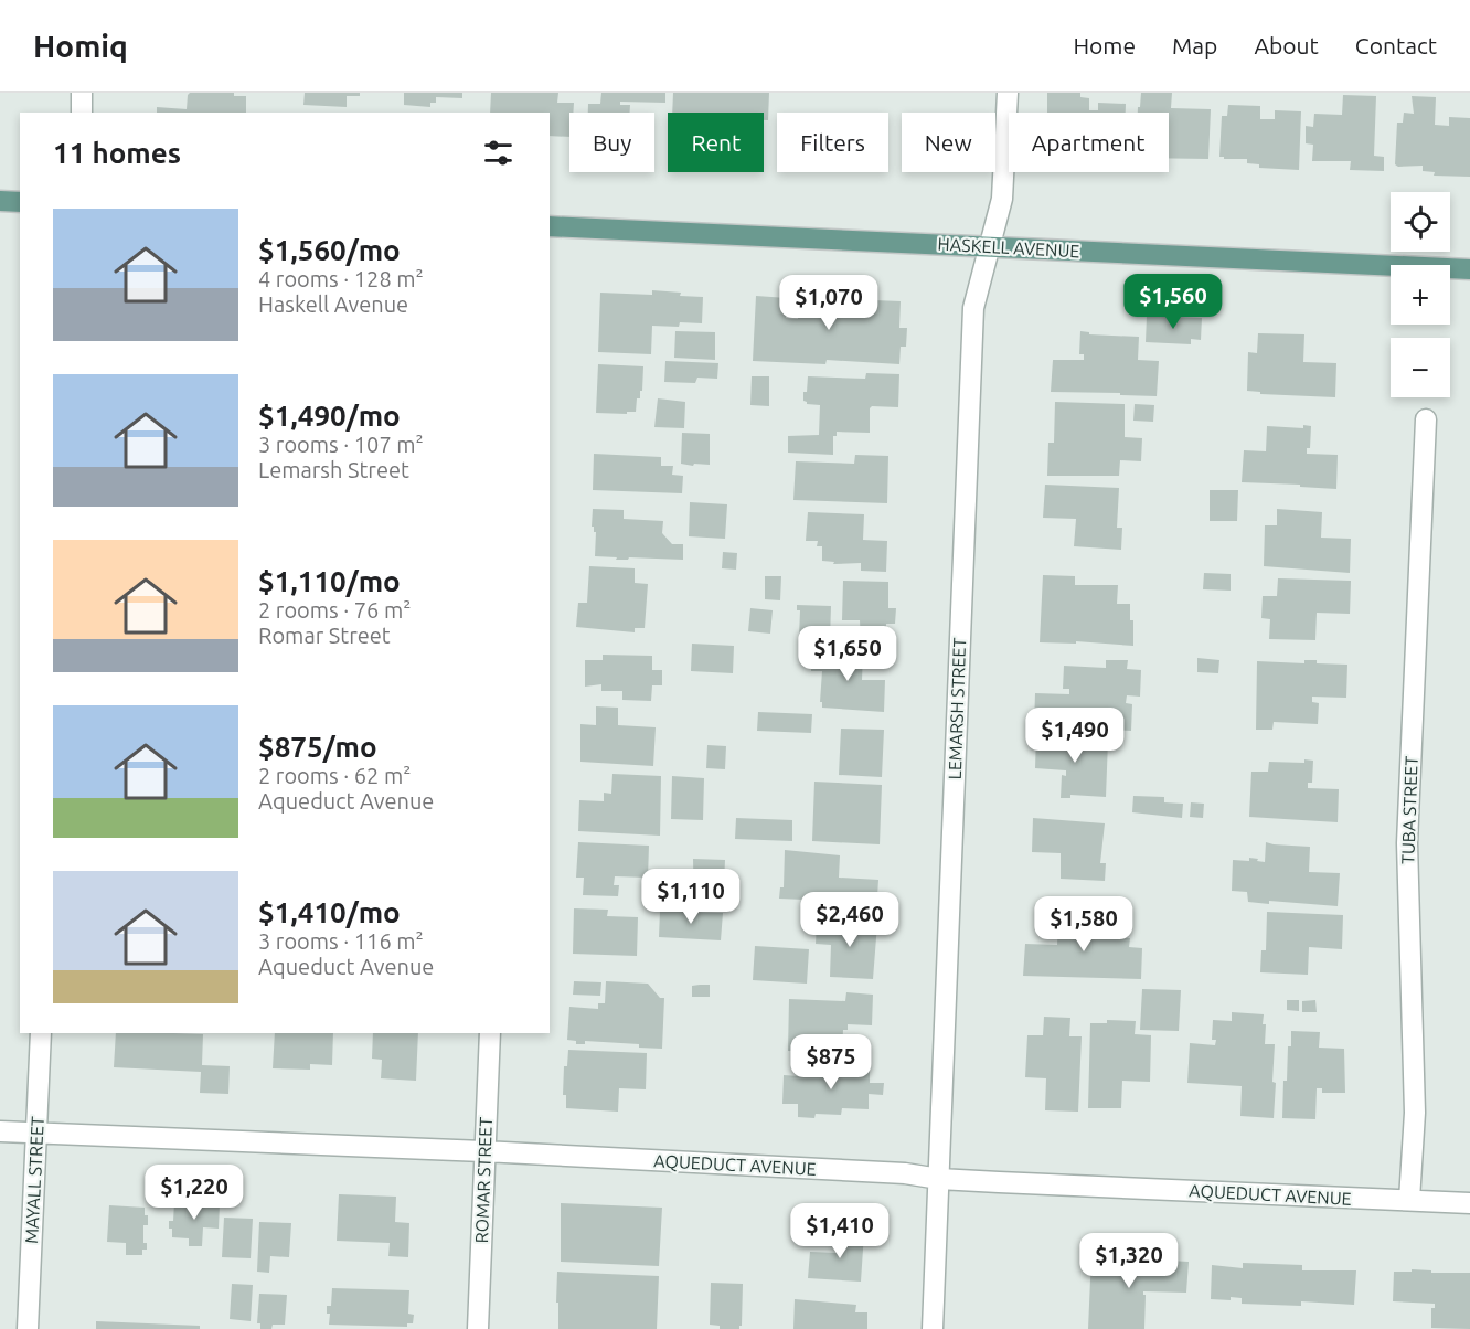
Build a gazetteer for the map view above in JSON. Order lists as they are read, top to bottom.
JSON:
{
  "streets": {
    "main road": ["HASKELL AVENUE"],
    "street": [
      "LEMARSH STREET",
      "TUBA STREET",
      "AQUEDUCT AVENUE",
      "MAYALL STREET",
      "ROMAR STREET"
    ]
  },
  "crossings": [
    ["HASKELL AVENUE", "LEMARSH STREET"],
    ["LEMARSH STREET", "AQUEDUCT AVENUE"],
    ["TUBA STREET", "AQUEDUCT AVENUE"],
    ["AQUEDUCT AVENUE", "MAYALL STREET"],
    ["AQUEDUCT AVENUE", "ROMAR STREET"]
  ],
  "page": {
    "header": "Homiq",
    "nav": [
      "Home",
      "Map",
      "About",
      "Contact"
    ],
    "chip": [
      "Buy",
      "Rent",
      "Filters",
      "New",
      "Apartment"
    ],
    "heading": "11 homes",
    "map_buttons": ["+", "−"],
    "list": [
      {
        "name": "$1,560/mo",
        "note": "4 rooms · 128 m² · Haskell Avenue"
      },
      {
        "name": "$1,490/mo",
        "note": "3 rooms · 107 m² · Lemarsh Street"
      },
      {
        "name": "$1,110/mo",
        "note": "2 rooms · 76 m² · Romar Street"
      },
      {
        "name": "$875/mo",
        "note": "2 rooms · 62 m² · Aqueduct Avenue"
      },
      {
        "name": "$1,410/mo",
        "note": "3 rooms · 116 m² · Aqueduct Avenue"
      }
    ],
    "price": [
      "$1,560",
      "$1,070",
      "$1,650",
      "$1,490",
      "$1,110",
      "$2,460",
      "$1,580",
      "$875",
      "$1,220",
      "$1,410",
      "$1,320"
    ]
  }
}
